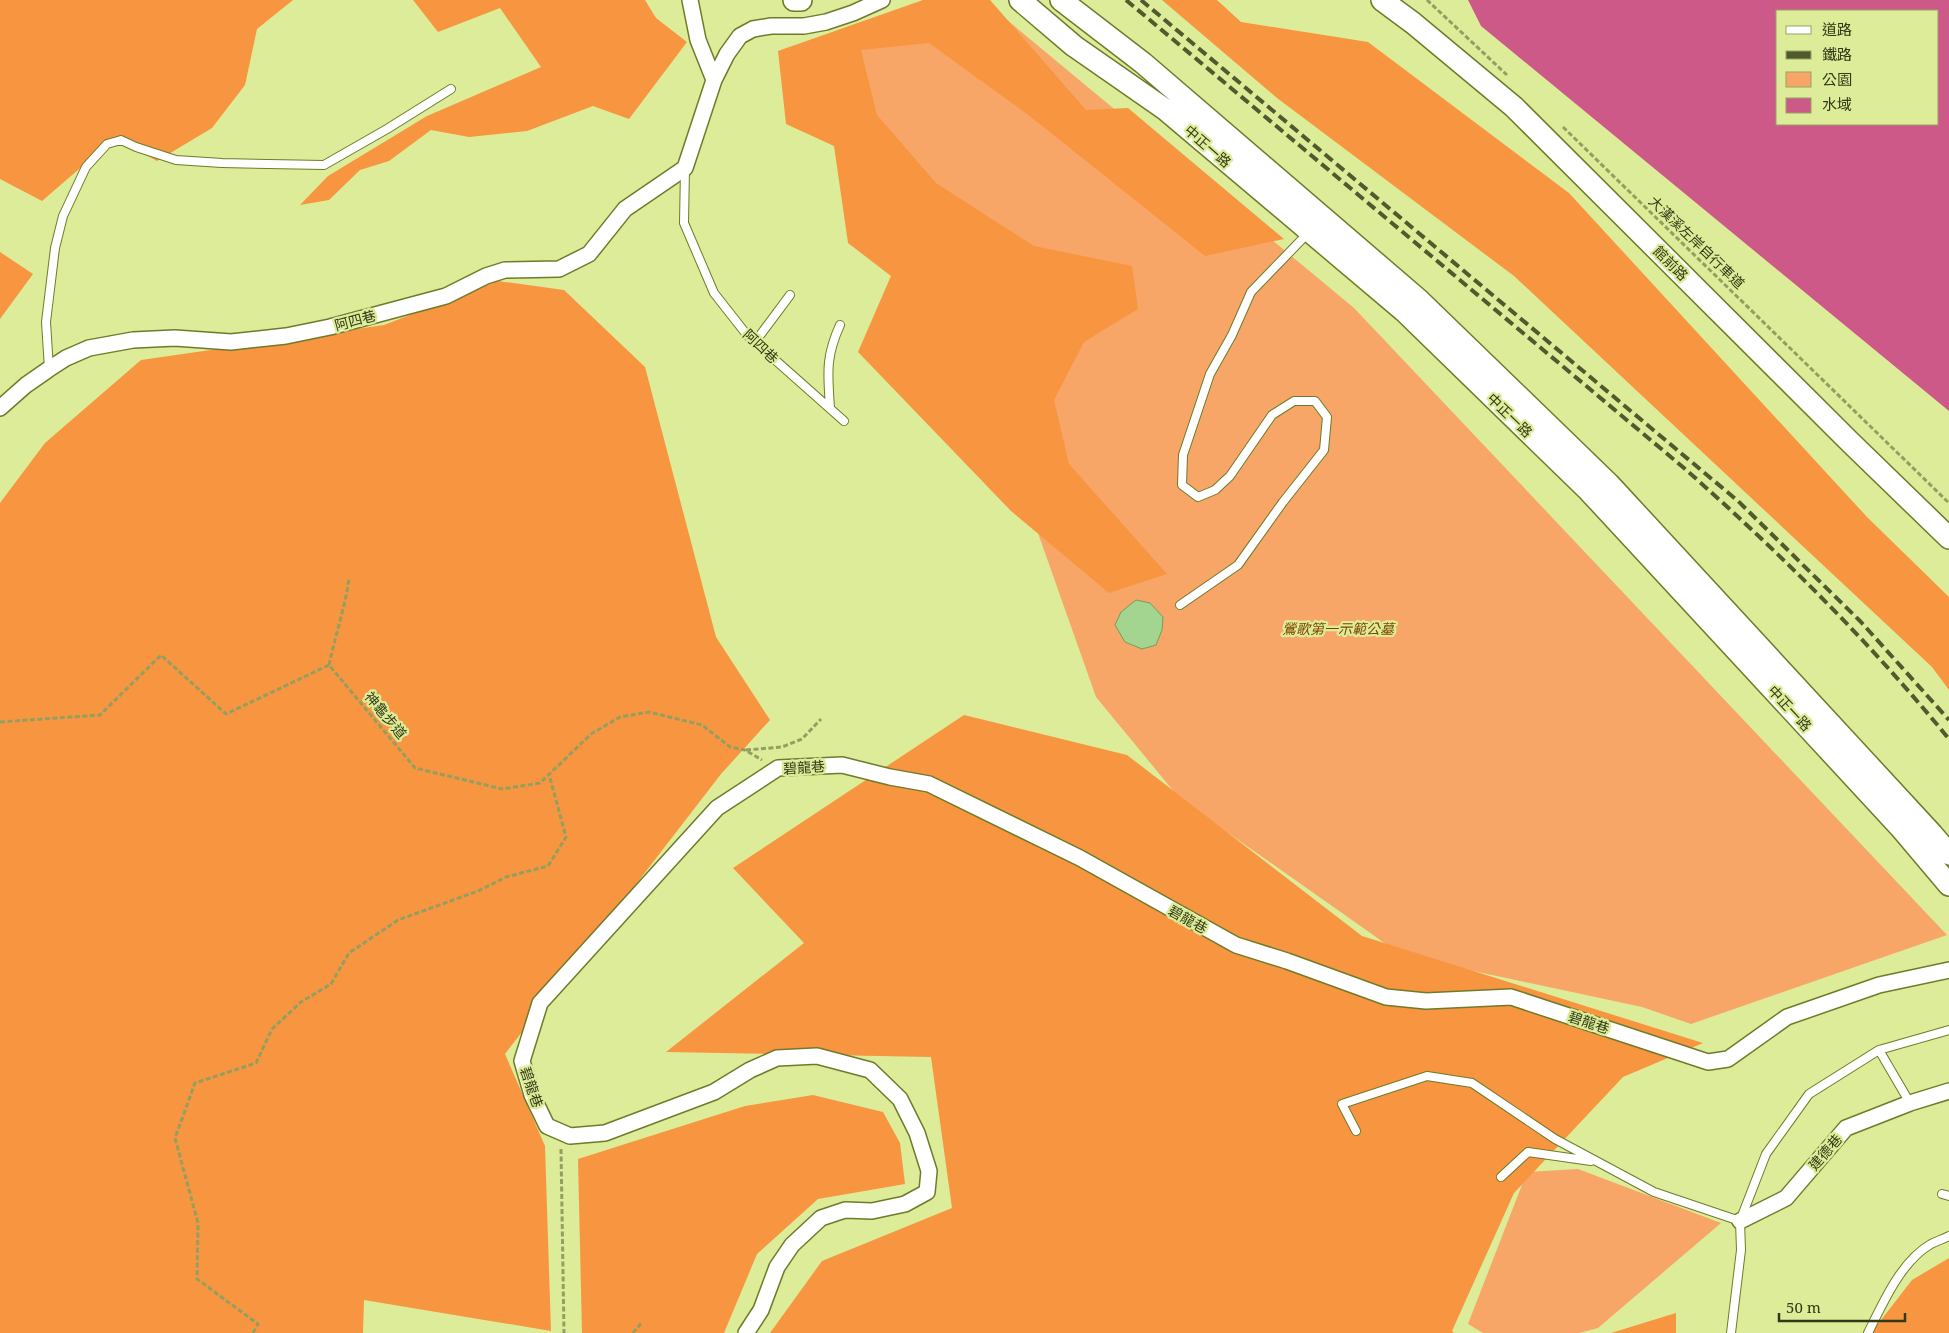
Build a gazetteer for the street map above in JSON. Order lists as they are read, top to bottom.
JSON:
{
  "streets": {
    "main road": ["中正一路", "館前路"],
    "street": ["阿四巷", "碧龍巷", "建德巷"],
    "path": ["大漢溪左岸自行車道", "神龜步道"]
  },
  "crossings": [
    ["神龜步道", "碧龍巷"]
  ],
  "parks": ["鶯歌第一示範公墓"],
  "legend": [
    "道路",
    "鐵路",
    "公園",
    "水域"
  ],
  "scale_bar": "50 m"
}
